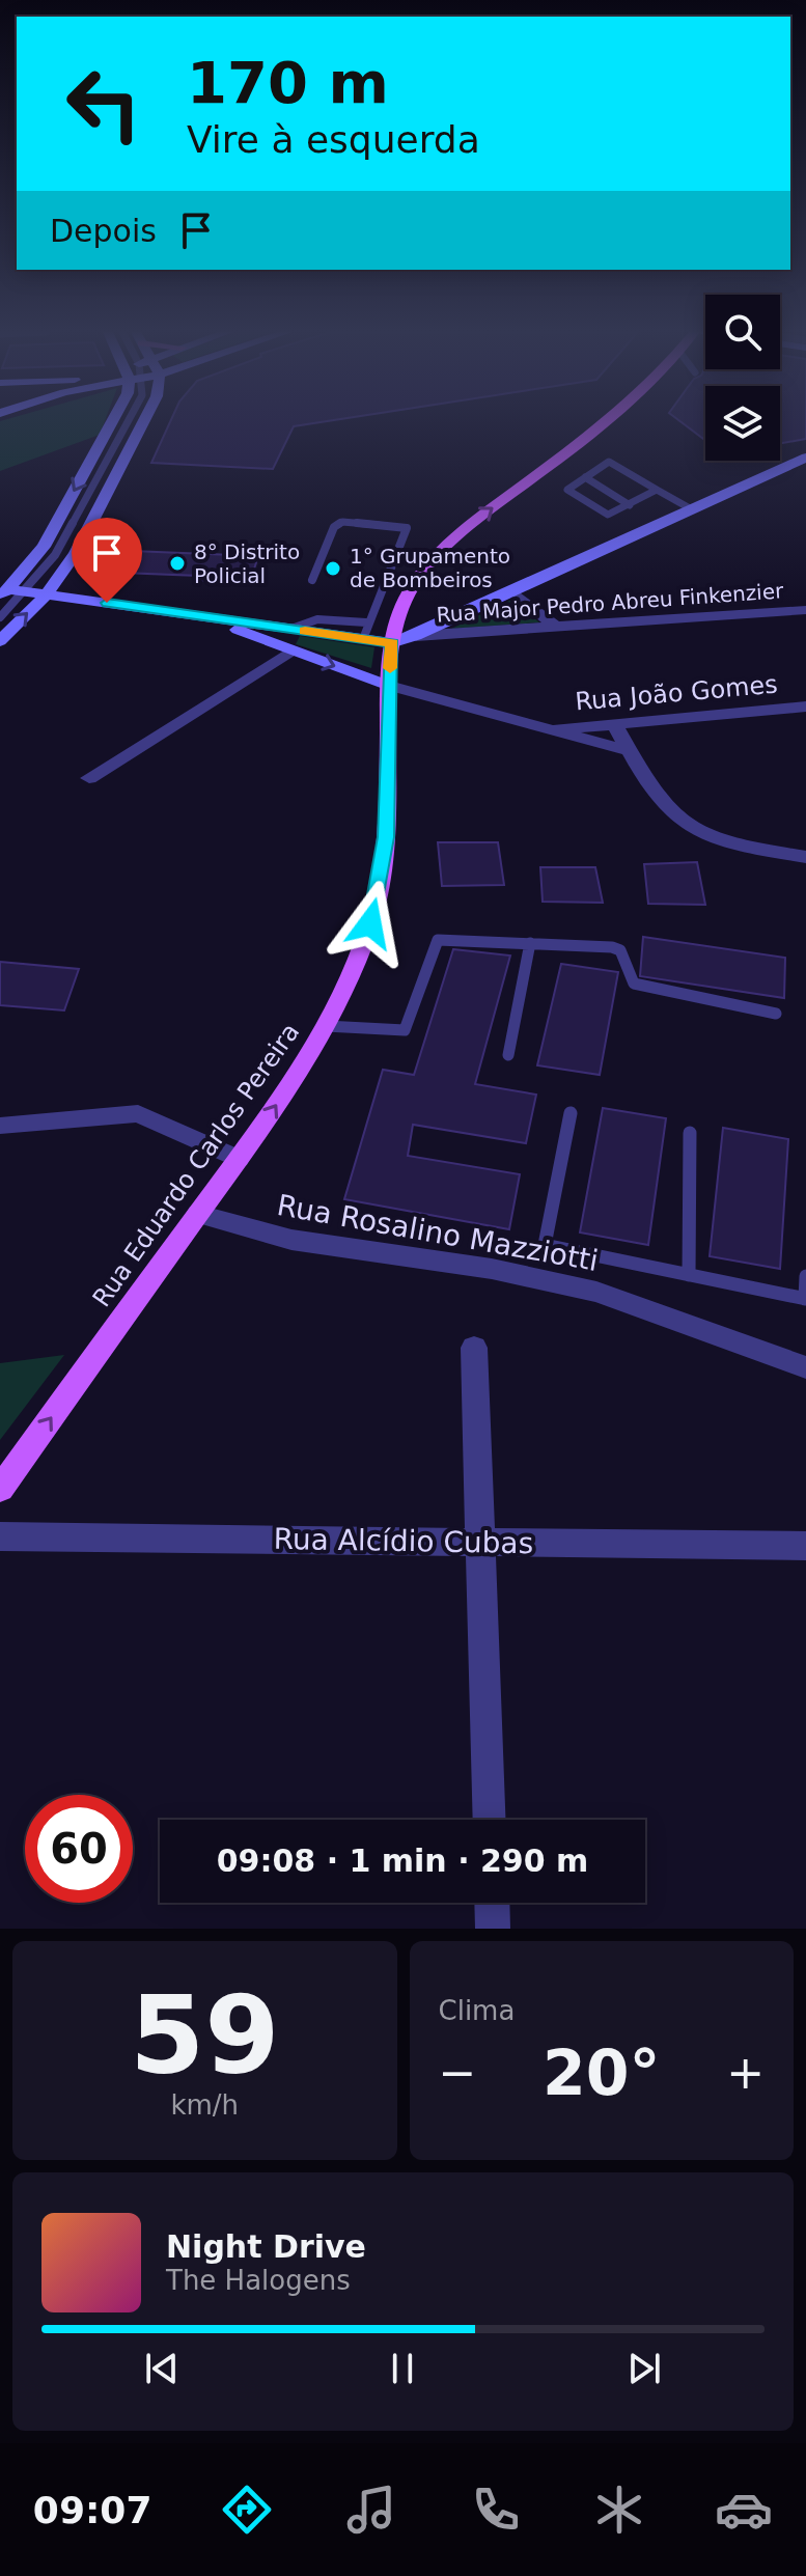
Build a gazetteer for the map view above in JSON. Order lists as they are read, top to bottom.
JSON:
{
  "streets": {
    "main road": ["Rua Eduardo Carlos Pereira"],
    "street": [
      "Rua Major Pedro Abreu Finkenzier",
      "Rua João Gomes",
      "Rua Rosalino Mazziotti",
      "Rua Alcídio Cubas"
    ]
  },
  "crossings": [
    ["Rua Eduardo Carlos Pereira", "Rua Rosalino Mazziotti"]
  ],
  "one_way": ["Rua Eduardo Carlos Pereira"],
  "places": ["8° Distrito Policial", "1° Grupamento de Bombeiros"],
  "page": {
    "turn": ["170 m", "Vire à esquerda"],
    "then": "Depois",
    "limit": "60",
    "trip": "09:08 · 1 min · 290 m",
    "tile": [
      ["59", "km/h"],
      "Clima"
    ],
    "heat": ["−", "20°", "+"],
    "song": ["Night Drive", "The Halogens"],
    "tabs": "09:07"
  }
}
